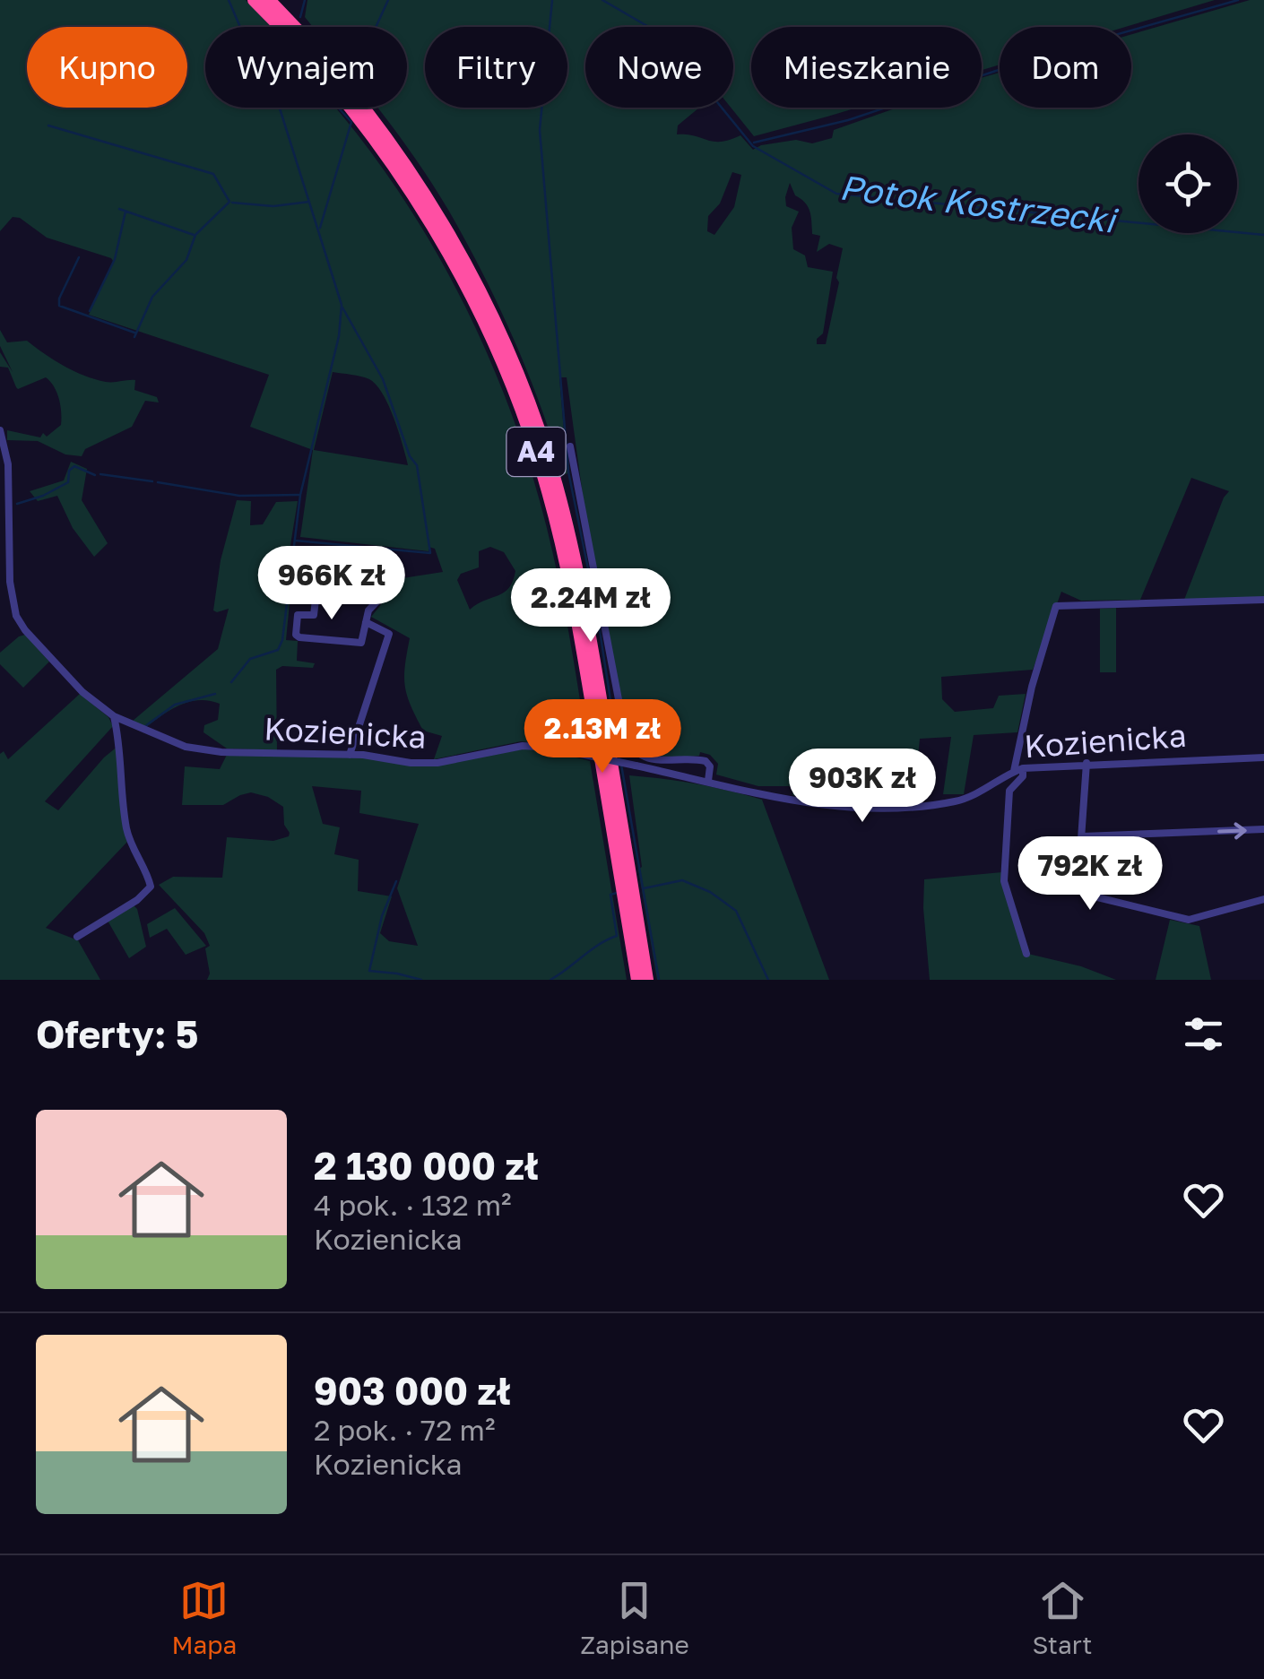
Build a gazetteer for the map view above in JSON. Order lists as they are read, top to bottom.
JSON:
{
  "streets": {
    "highway": ["A4"],
    "street": ["Kozienicka"]
  },
  "water": ["Potok Kostrzecki"],
  "page": {
    "chip": [
      "Kupno",
      "Wynajem",
      "Filtry",
      "Nowe",
      "Mieszkanie",
      "Dom"
    ],
    "price": [
      "966K zł",
      "2.24M zł",
      "2.13M zł",
      "903K zł",
      "792K zł"
    ],
    "heading": "Oferty: 5",
    "list": [
      {
        "name": "2 130 000 zł",
        "note": "4 pok. · 132 m² · Kozienicka"
      },
      {
        "name": "903 000 zł",
        "note": "2 pok. · 72 m² · Kozienicka"
      }
    ],
    "tabs": ["Mapa", "Zapisane", "Start"]
  }
}
